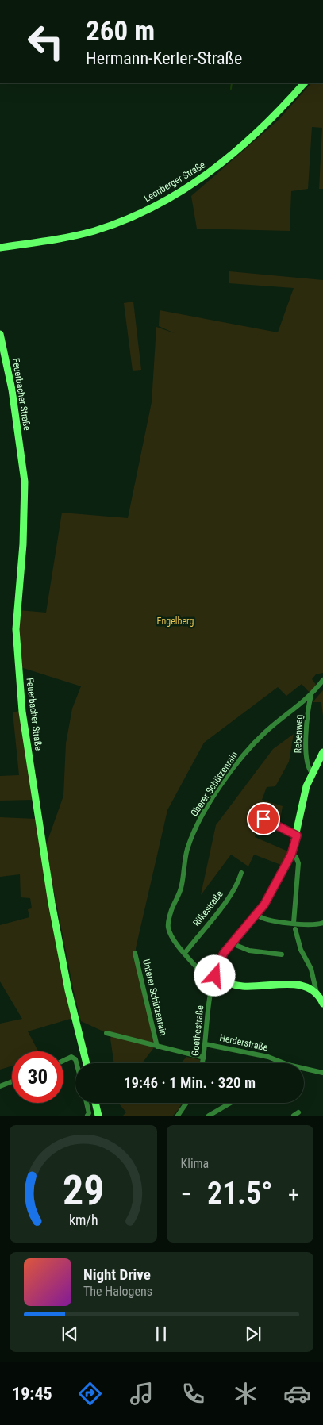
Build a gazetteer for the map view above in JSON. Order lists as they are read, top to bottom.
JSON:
{
  "streets": {
    "main road": ["Leonberger Straße", "Feuerbacher Straße"],
    "street": [
      "Rebenweg",
      "Oberer Schützenrain",
      "Rilkestraße",
      "Unterer Schützenrain",
      "Goethestraße",
      "Herderstraße"
    ]
  },
  "crossings": [
    ["Rebenweg", "Oberer Schützenrain"],
    ["Oberer Schützenrain", "Rilkestraße"],
    ["Oberer Schützenrain", "Goethestraße"],
    ["Unterer Schützenrain", "Goethestraße"],
    ["Goethestraße", "Herderstraße"]
  ],
  "parks": ["Engelberg"],
  "page": {
    "turn": ["260 m", "Hermann-Kerler-Straße"],
    "limit": "30",
    "trip": "19:46 · 1 Min. · 320 m",
    "tile": "Klima",
    "heat": ["−", "21.5°", "+"],
    "song": ["Night Drive", "The Halogens"],
    "tabs": "19:45",
    "gauge": ["29", "km/h"]
  }
}
